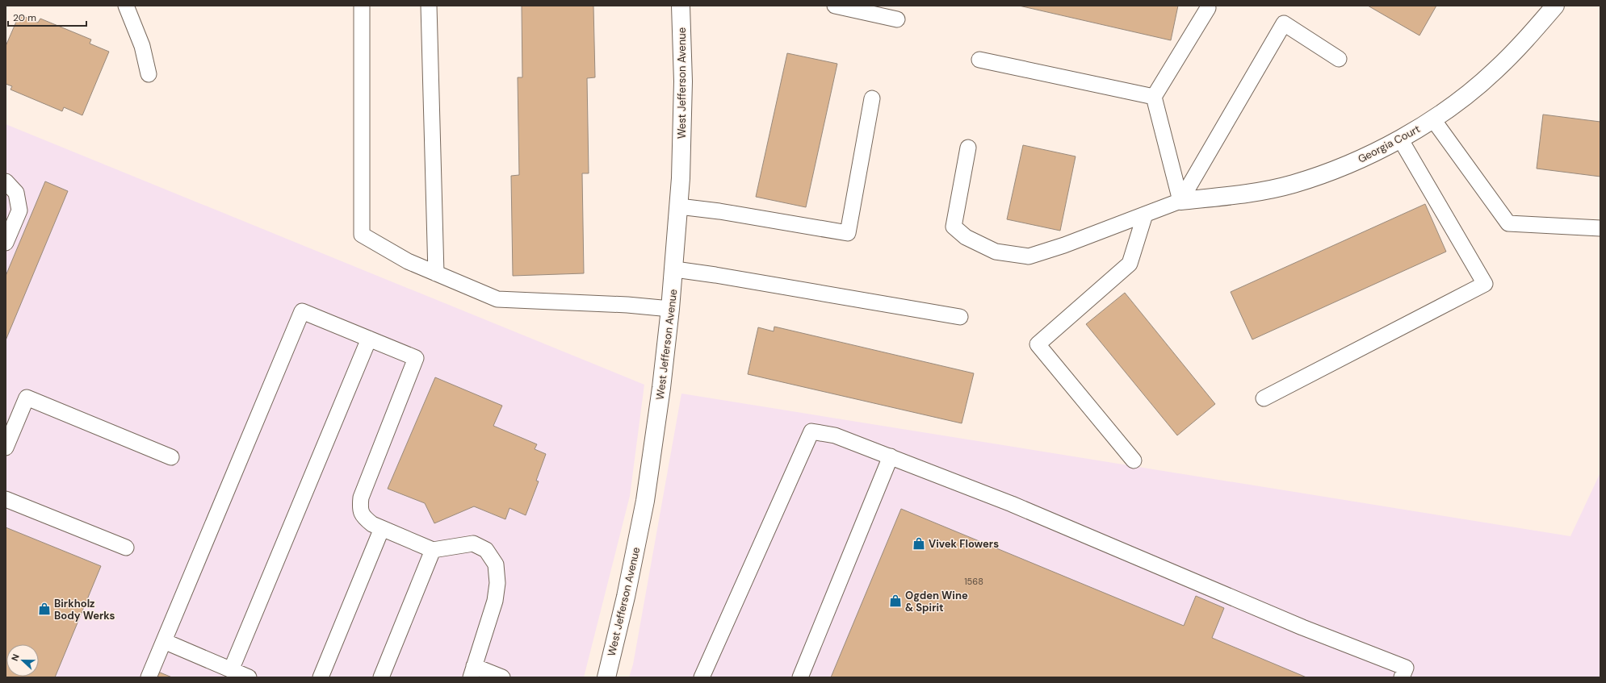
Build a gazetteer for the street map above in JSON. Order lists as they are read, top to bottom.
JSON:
{
  "streets": {
    "street": ["West Jefferson Avenue", "Georgia Court"]
  },
  "places": {
    "shop": ["Vivek Flowers", "Ogden Wine & Spirit", "Birkholz Body Werks"]
  },
  "house_numbers": ["1568"],
  "scale_bar": "20 m",
  "north": "left"
}
